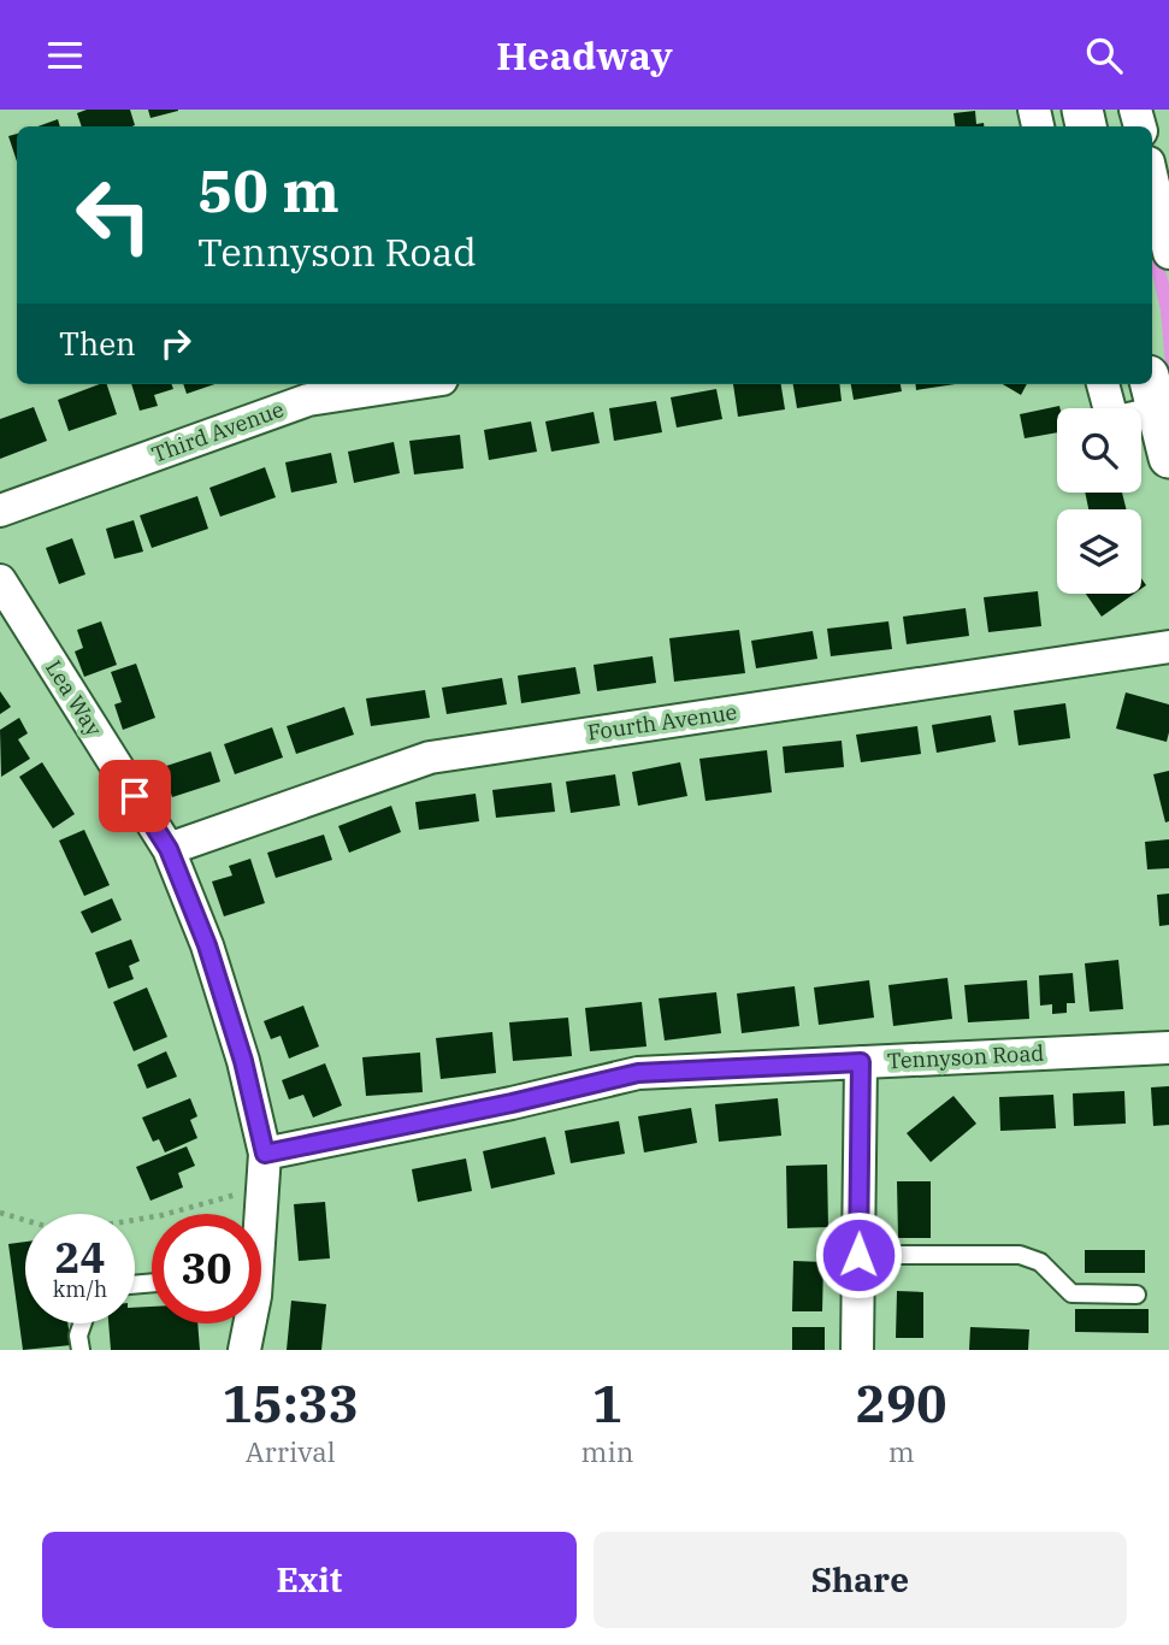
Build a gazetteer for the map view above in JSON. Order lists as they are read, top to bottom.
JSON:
{
  "streets": {
    "street": [
      "Third Avenue",
      "Lea Way",
      "Fourth Avenue",
      "Tennyson Road"
    ]
  },
  "crossings": [
    ["Lea Way", "Fourth Avenue"],
    ["Lea Way", "Tennyson Road"]
  ],
  "page": {
    "header": "Headway",
    "turn": ["50 m", "Tennyson Road"],
    "then": "Then",
    "speed": "24 km/h",
    "limit": "30",
    "eta": [
      "15:33",
      "Arrival",
      "1",
      "min",
      "290",
      "m"
    ],
    "buttons": ["Exit", "Share"]
  }
}
